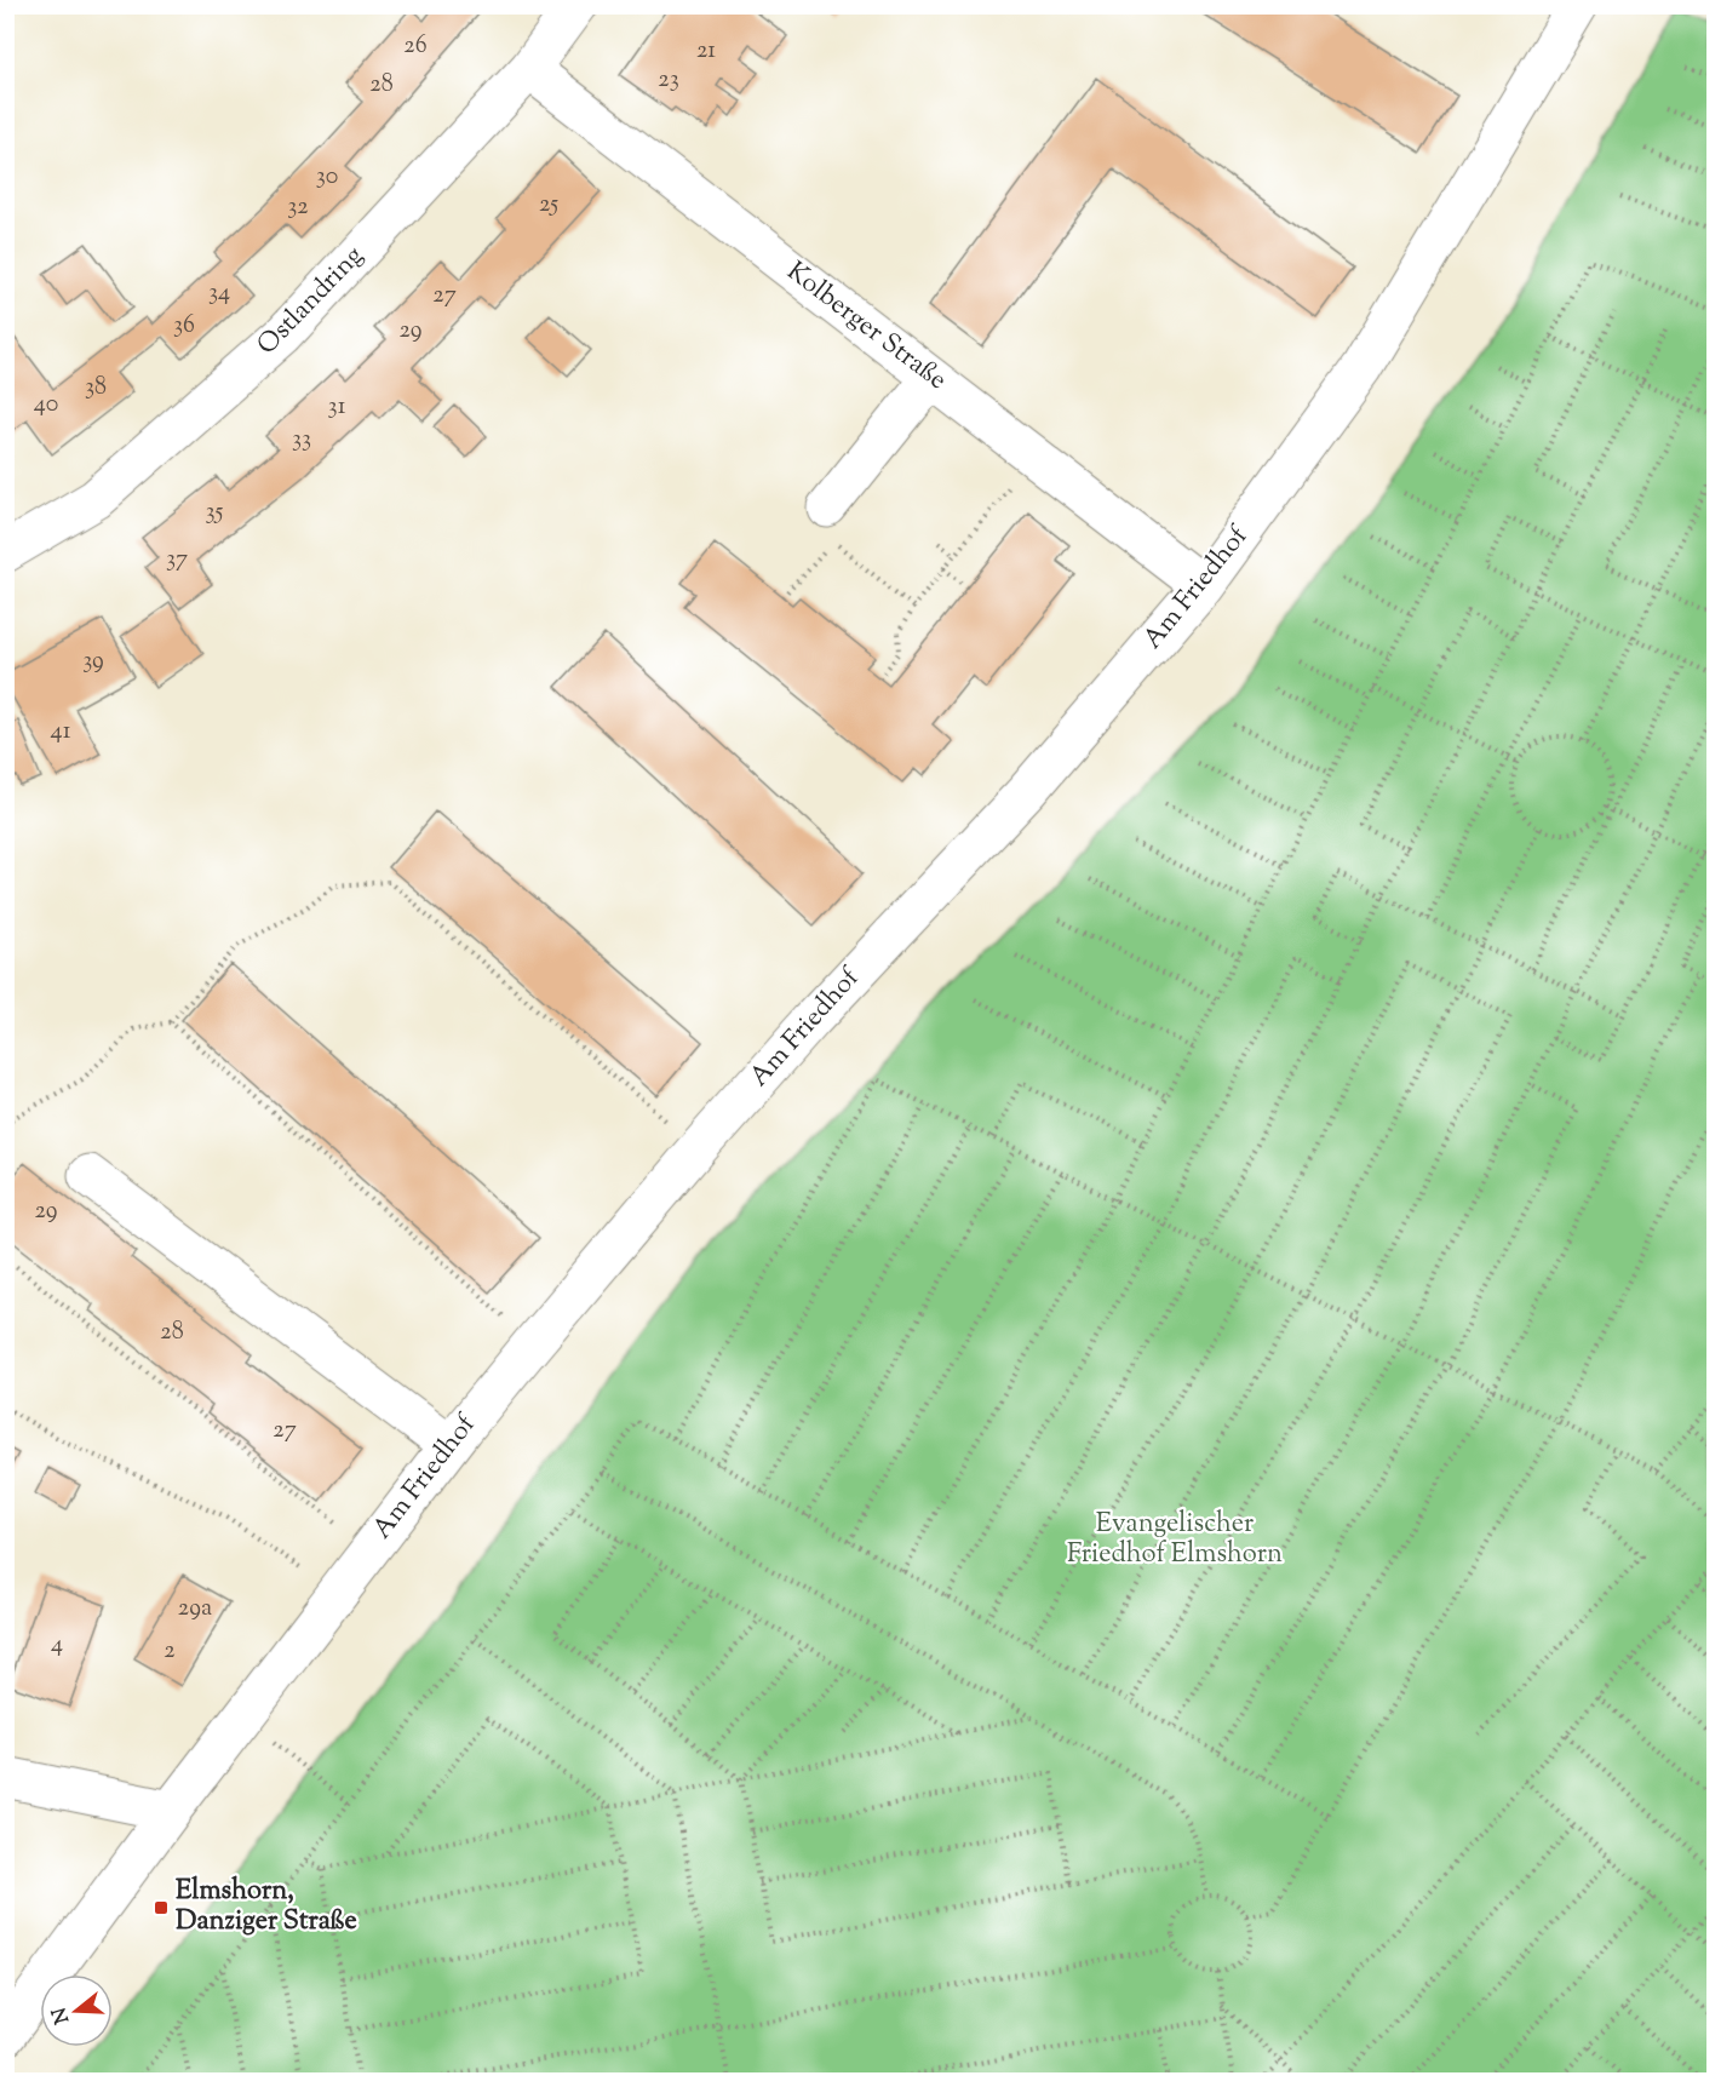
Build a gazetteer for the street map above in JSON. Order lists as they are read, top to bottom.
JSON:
{
  "streets": {
    "street": ["Ostlandring", "Kolberger Straße", "Am Friedhof"]
  },
  "crossings": [
    ["Ostlandring", "Kolberger Straße"],
    ["Kolberger Straße", "Am Friedhof"]
  ],
  "parks": ["Evangelischer Friedhof Elmshorn"],
  "places": {
    "transit": ["Elmshorn, Danziger Straße"]
  },
  "house_numbers": [
    "26",
    "21",
    "23",
    "28",
    "30",
    "25",
    "32",
    "34",
    "27",
    "36",
    "29",
    "38",
    "40",
    "31",
    "33",
    "35",
    "37",
    "39",
    "41",
    "29",
    "28",
    "27",
    "29a",
    "4",
    "2"
  ],
  "north": "left"
}
